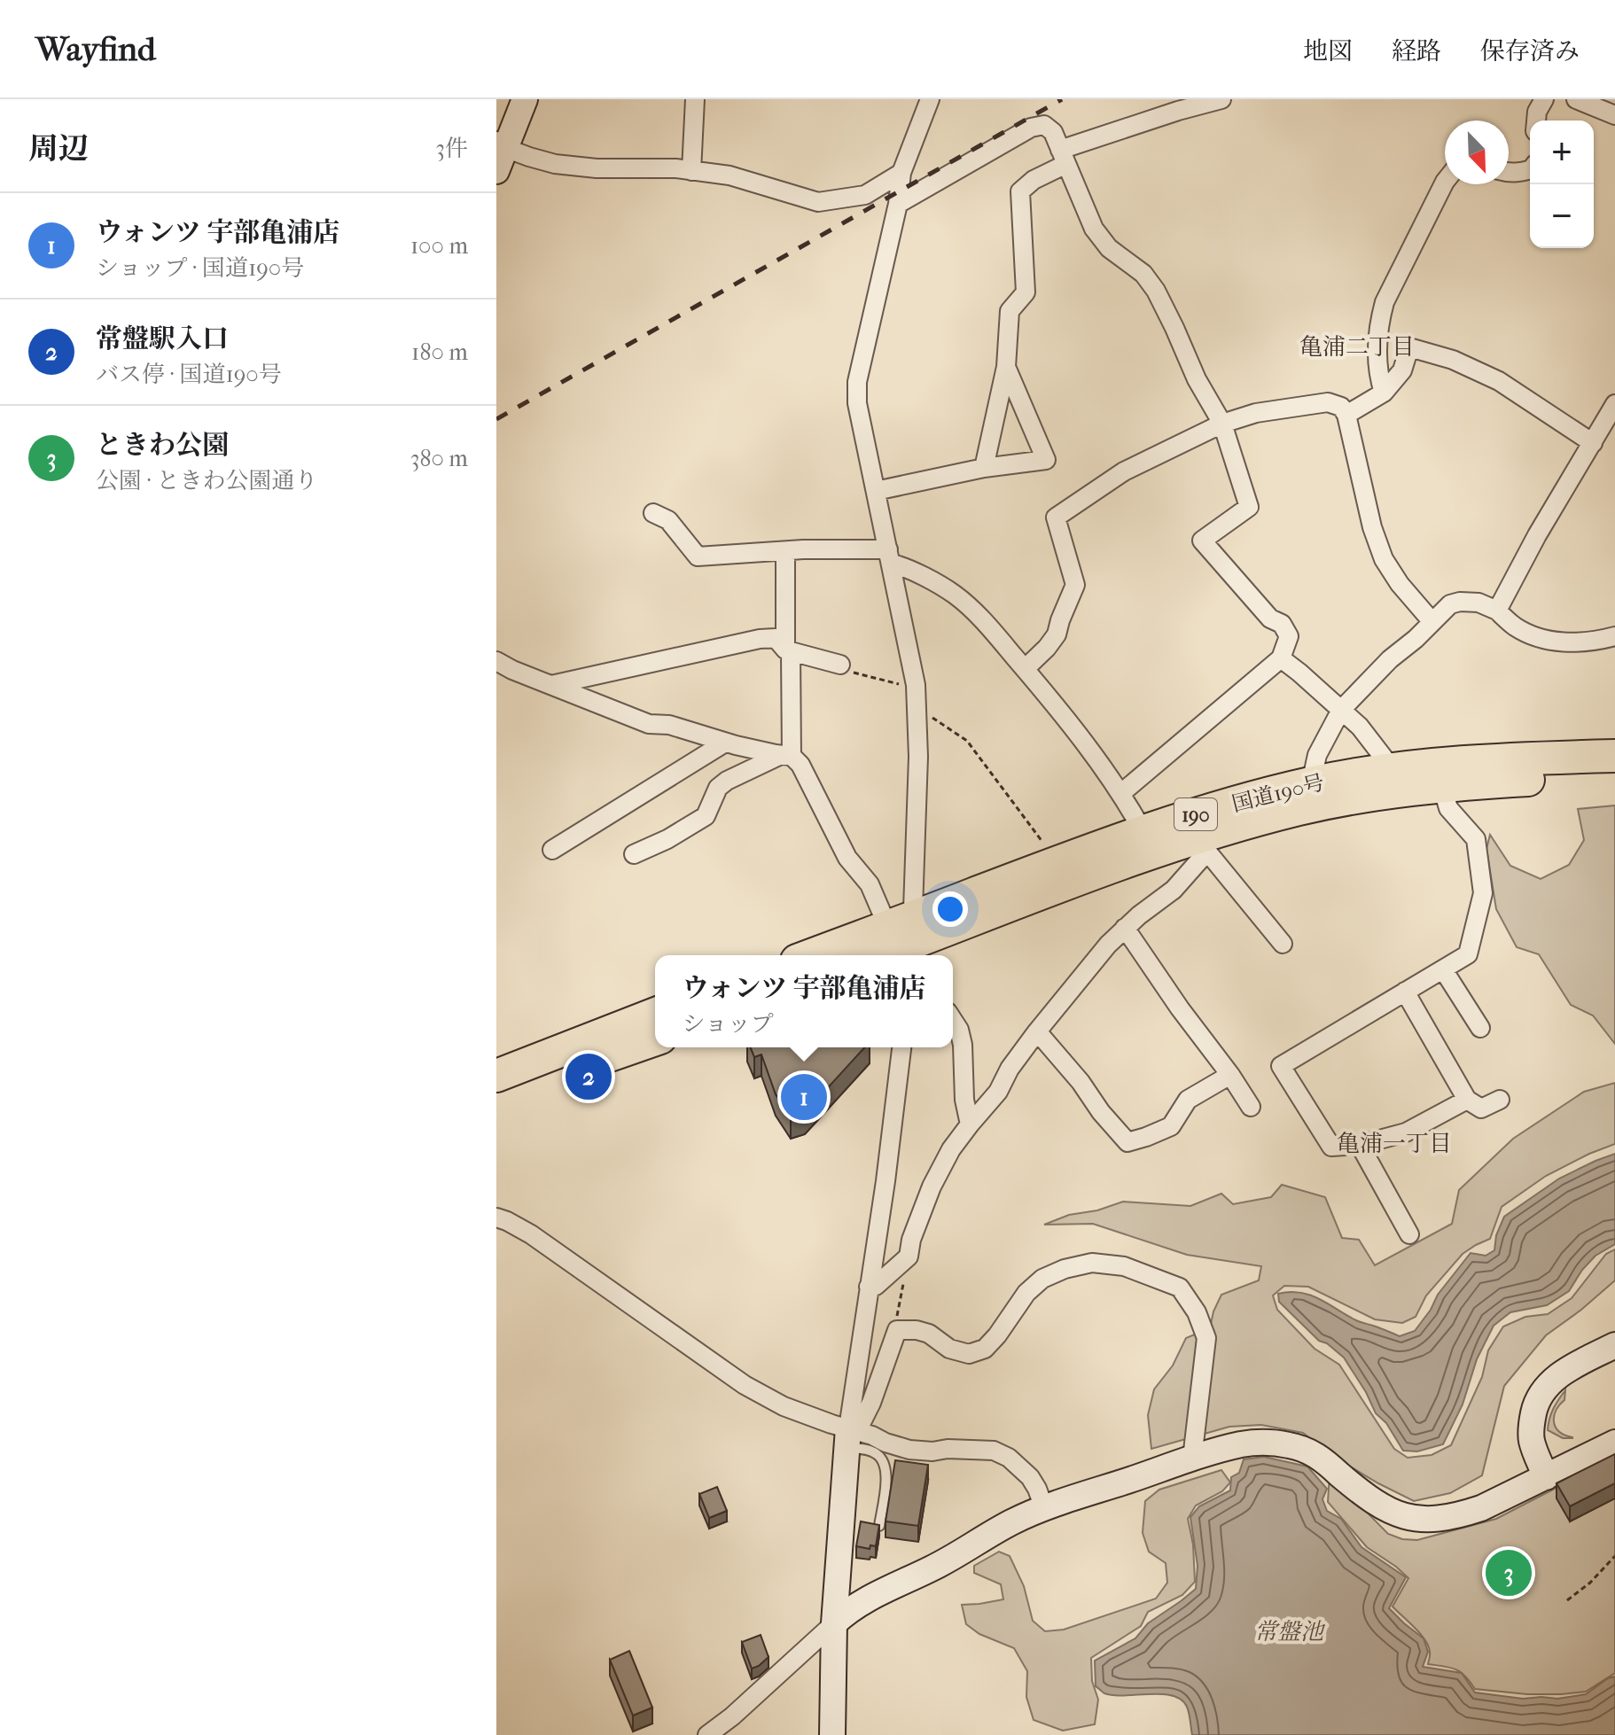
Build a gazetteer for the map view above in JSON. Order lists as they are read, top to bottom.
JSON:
{
  "streets": {
    "highway": ["国道190号", "190"]
  },
  "districts": ["亀浦二丁目", "亀浦一丁目"],
  "water": ["常盤池"],
  "north": "bottom right",
  "page": {
    "header": "Wayfind",
    "nav": ["地図", "経路", "保存済み"],
    "heading": ["周辺", "3件"],
    "map_buttons": ["+", "−"],
    "list": [
      {
        "mark": "1",
        "name": "ウォンツ 宇部亀浦店",
        "note": "ショップ · 国道190号",
        "value": "100 m"
      },
      {
        "mark": "2",
        "name": "常盤駅入口",
        "note": "バス停 · 国道190号",
        "value": "180 m"
      },
      {
        "mark": "3",
        "name": "ときわ公園",
        "note": "公園 · ときわ公園通り",
        "value": "380 m"
      }
    ],
    "popup": ["ウォンツ 宇部亀浦店", "ショップ"],
    "pins": ["2", "1", "3"]
  }
}
